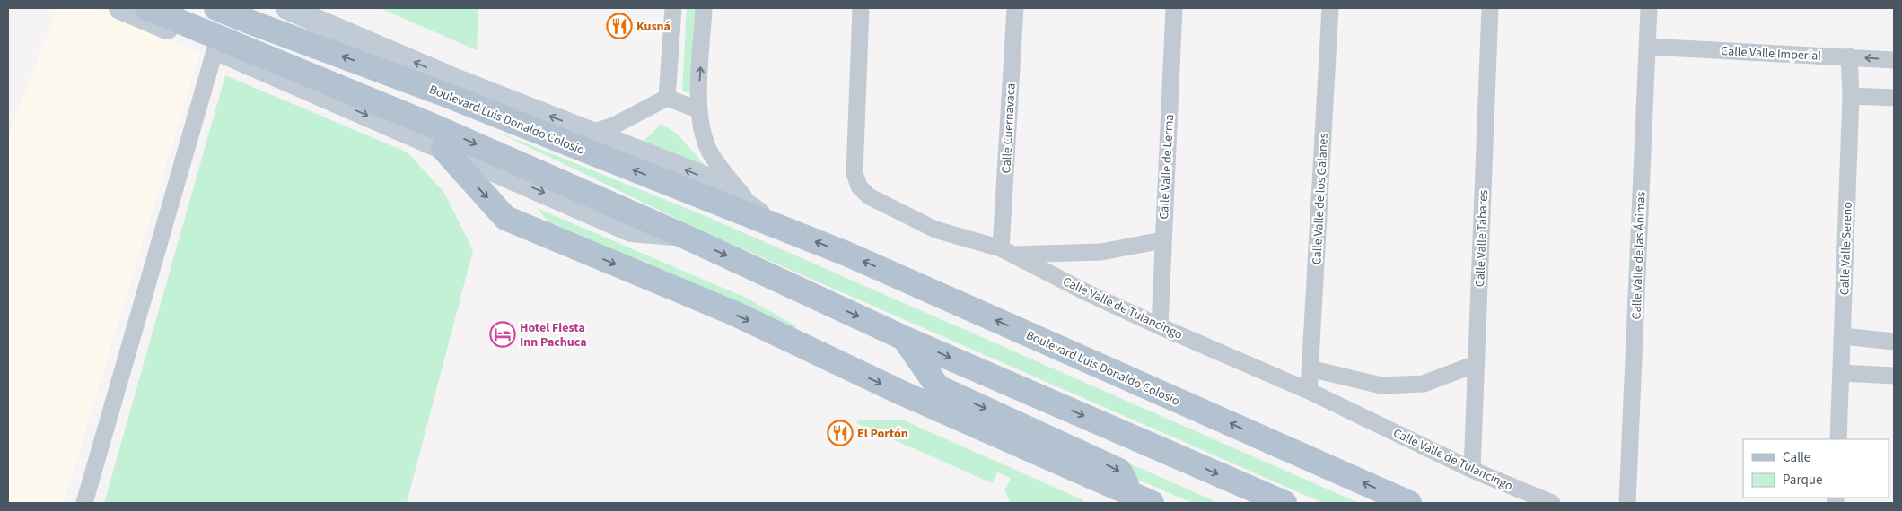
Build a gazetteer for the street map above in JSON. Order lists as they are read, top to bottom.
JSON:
{
  "streets": {
    "main road": ["Boulevard Luis Donaldo Colosio"],
    "street": [
      "Calle Valle Imperial",
      "Calle Cuernavaca",
      "Calle Valle de Lerma",
      "Calle Valle de los Galanes",
      "Calle Valle Tabares",
      "Calle Valle Sereno",
      "Calle Valle de las Ánimas",
      "Calle Valle de Tulancingo"
    ]
  },
  "crossings": [
    ["Calle Valle Imperial", "Calle Valle Sereno"],
    ["Calle Valle Imperial", "Calle Valle de las Ánimas"],
    ["Calle Cuernavaca", "Calle Valle de Tulancingo"],
    ["Calle Valle de Lerma", "Calle Valle de Tulancingo"],
    ["Calle Valle de los Galanes", "Calle Valle de Tulancingo"],
    ["Calle Valle Tabares", "Calle Valle de Tulancingo"]
  ],
  "places": {
    "restaurant": ["Kusná", "El Portón"],
    "hotel": ["Hotel Fiesta Inn Pachuca"]
  },
  "legend": ["Calle", "Parque"]
}
